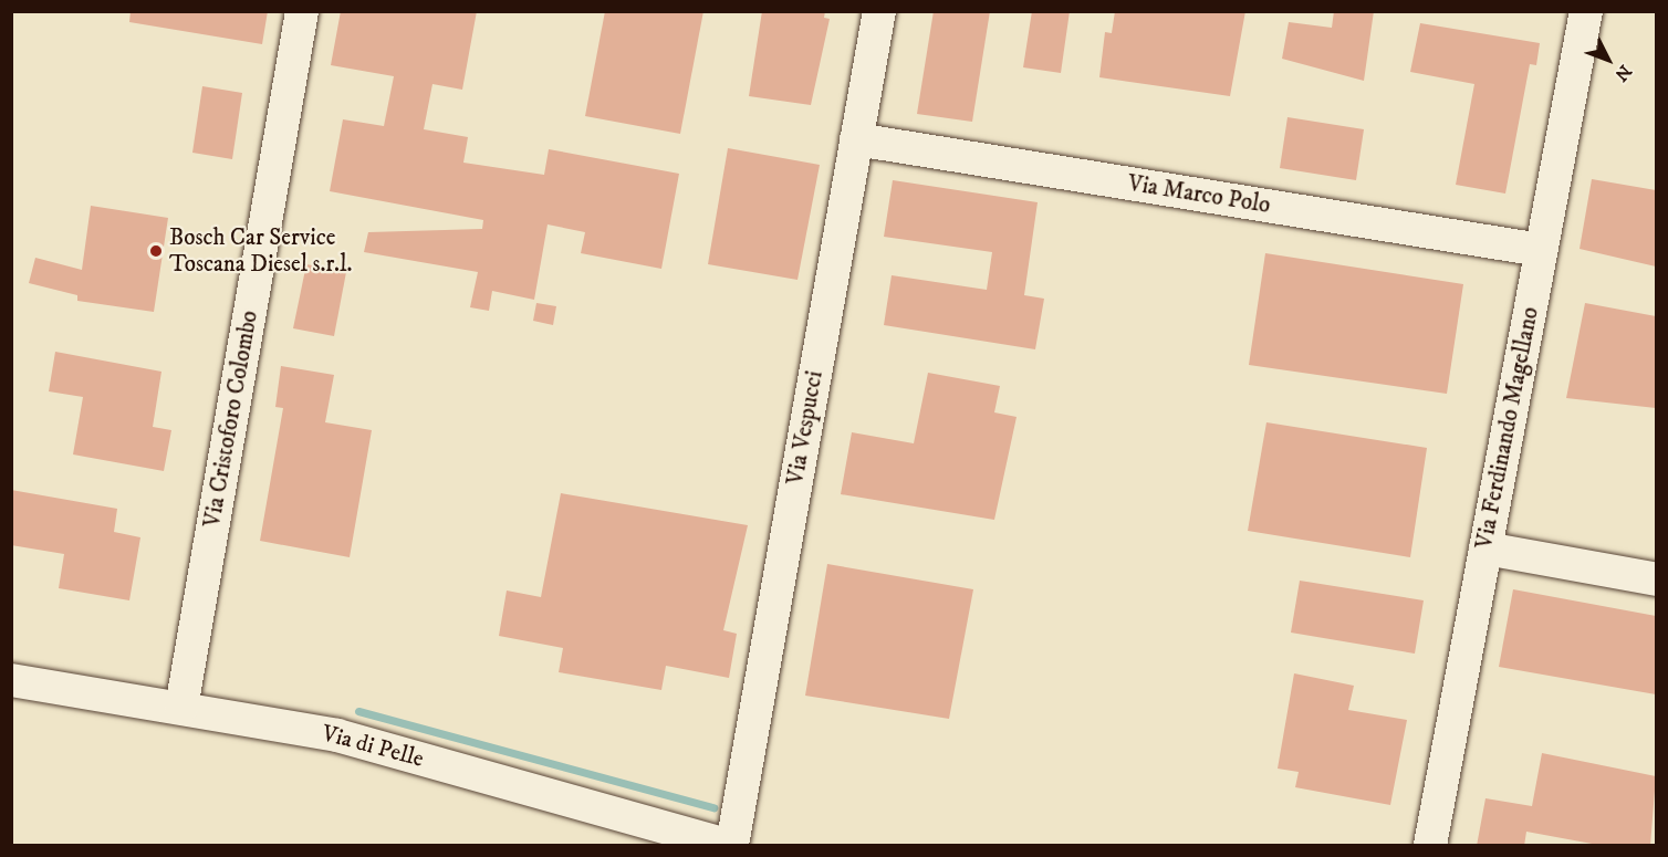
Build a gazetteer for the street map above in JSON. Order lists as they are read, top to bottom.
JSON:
{
  "streets": {
    "street": [
      "Via Marco Polo",
      "Via Cristoforo Colombo",
      "Via Vespucci",
      "Via Ferdinando Magellano",
      "Via di Pelle"
    ]
  },
  "crossings": [
    ["Via Marco Polo", "Via Vespucci"],
    ["Via Marco Polo", "Via Ferdinando Magellano"],
    ["Via Cristoforo Colombo", "Via di Pelle"]
  ],
  "places": ["Bosch Car Service Toscana Diesel s.r.l."],
  "north": "bottom right"
}
